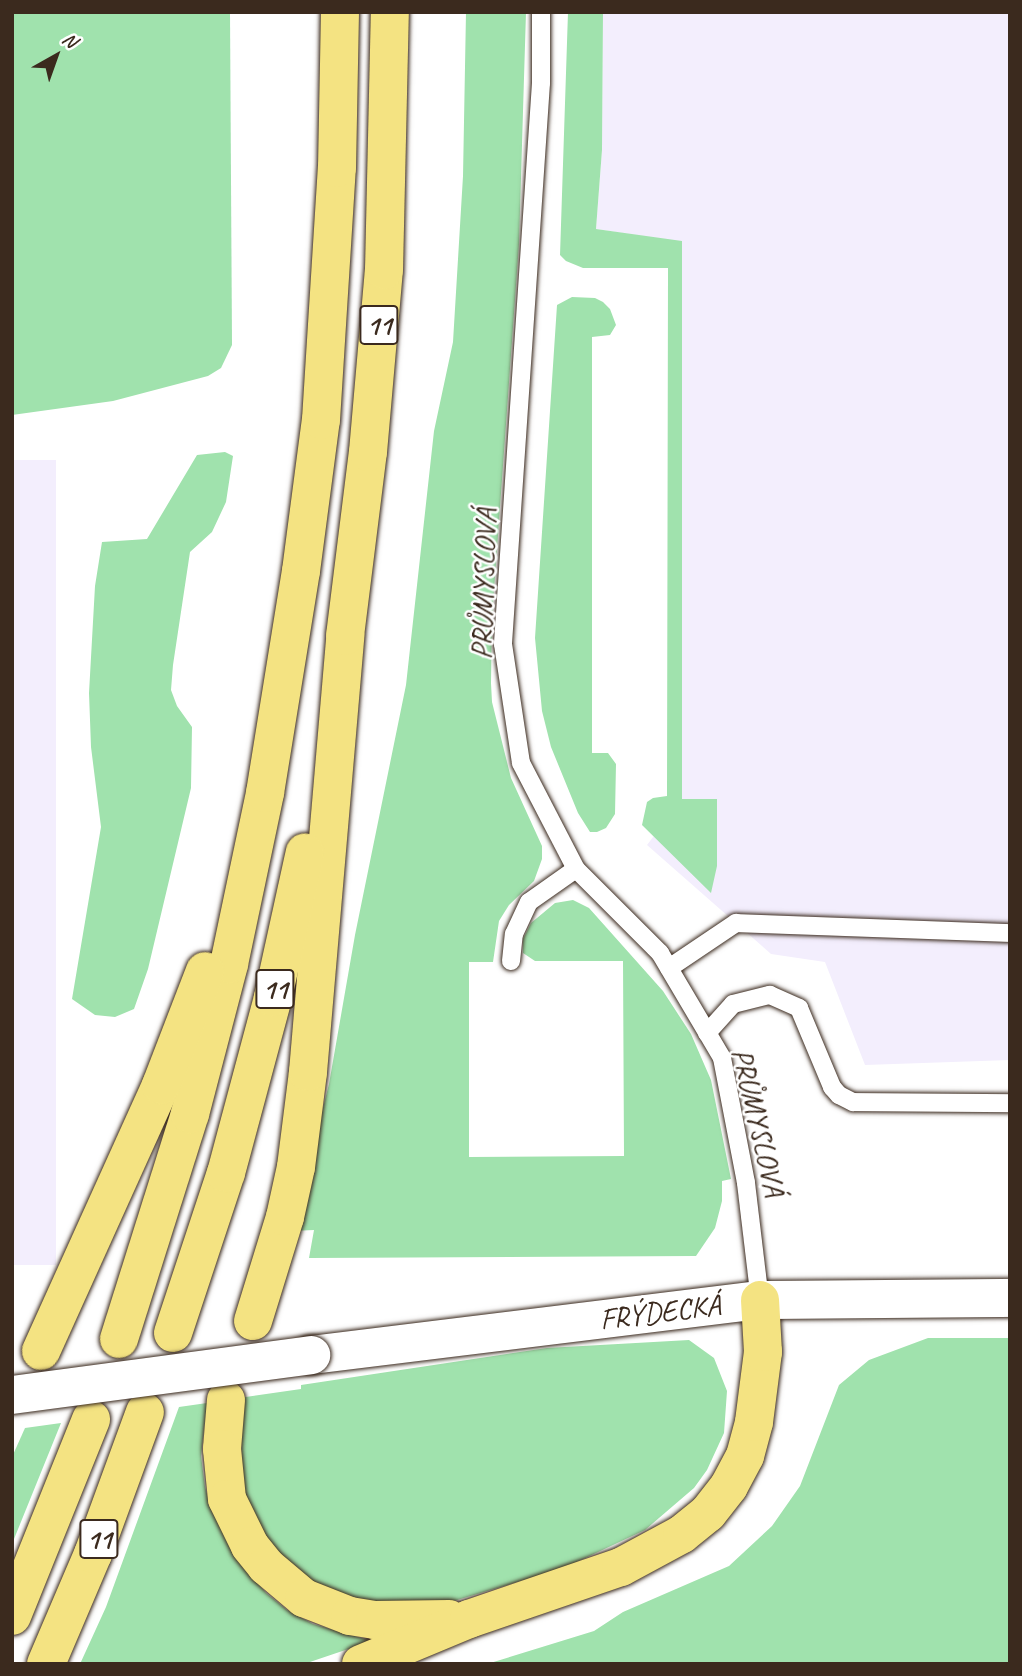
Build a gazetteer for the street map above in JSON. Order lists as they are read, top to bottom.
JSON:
{
  "streets": {
    "highway": ["11"],
    "main road": ["FRÝDECKÁ"],
    "lane": ["PRŮMYSLOVÁ"]
  },
  "crossings": [
    ["PRŮMYSLOVÁ", "FRÝDECKÁ"]
  ],
  "north": "top right"
}
